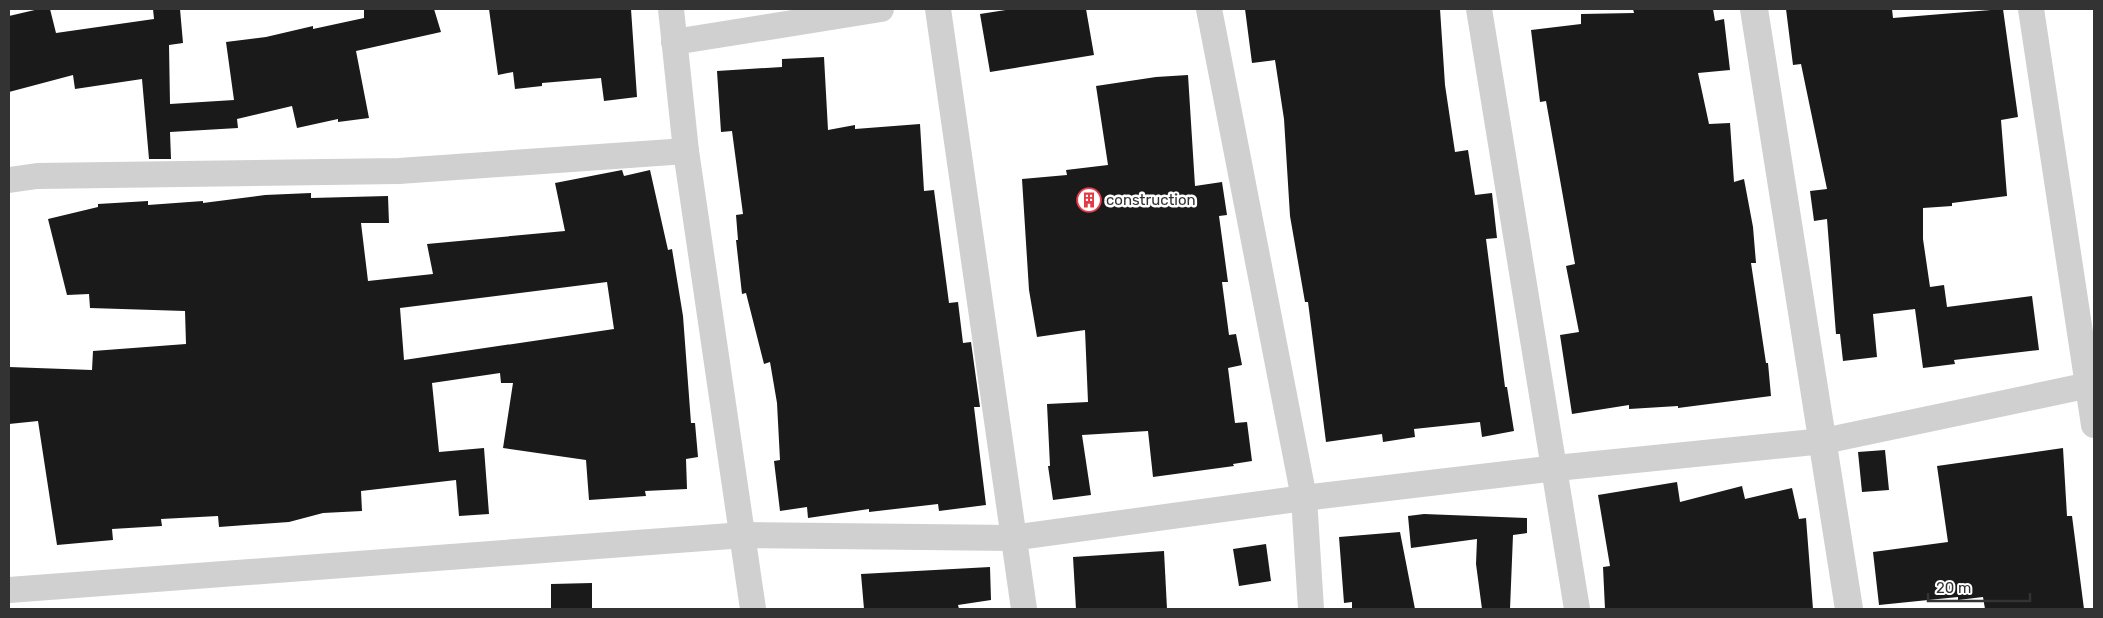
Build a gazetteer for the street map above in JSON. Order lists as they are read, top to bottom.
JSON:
{
  "places": {
    "building": ["construction"]
  },
  "scale_bar": "20 m"
}
